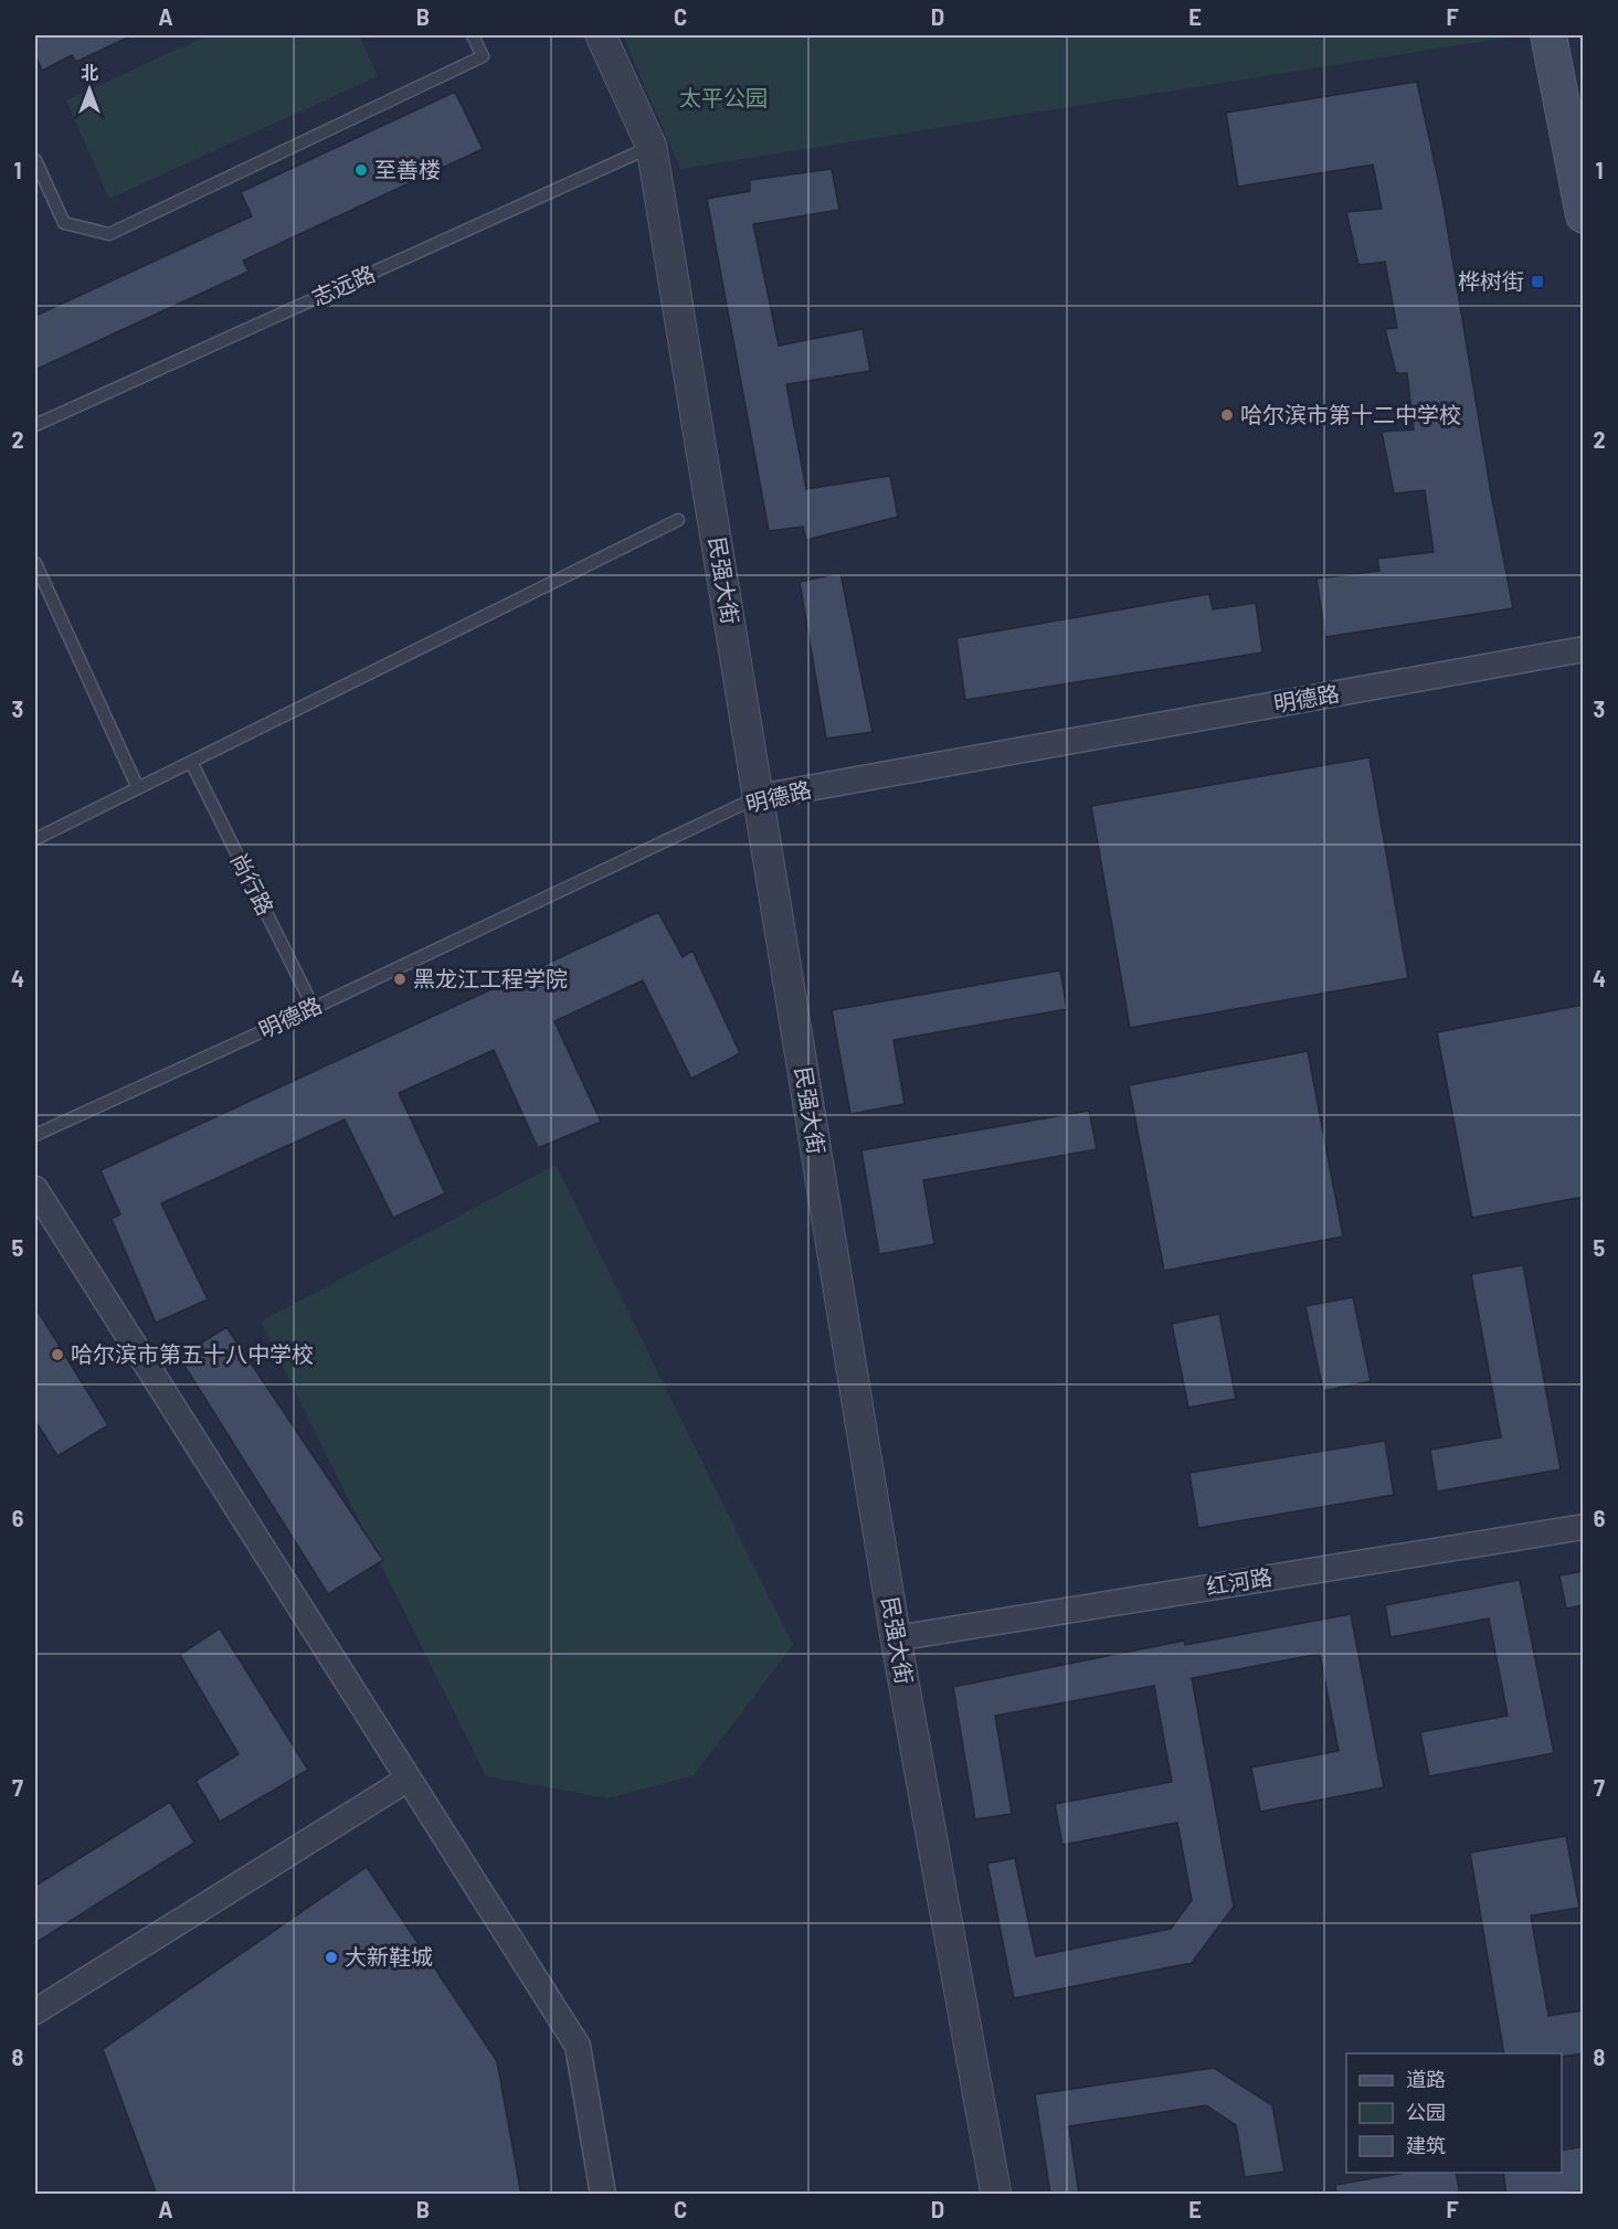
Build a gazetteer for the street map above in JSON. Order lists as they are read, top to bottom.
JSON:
{
  "streets": {
    "street": ["民强大街", "明德路", "红河路"],
    "lane": ["志远路", "尚行路"]
  },
  "crossings": [
    ["志远路", "民强大街"],
    ["民强大街", "明德路"],
    ["民强大街", "红河路"],
    ["明德路", "尚行路"]
  ],
  "parks": ["太平公园"],
  "places": {
    "other": [
      "至善楼",
      "哈尔滨市第十二中学校",
      "黑龙江工程学院",
      "哈尔滨市第五十八中学校",
      "大新鞋城"
    ],
    "transit": ["桦树街"]
  },
  "legend": ["道路", "公园", "建筑"],
  "north": "top",
  "grid": {
    "columns": [
      "A",
      "B",
      "C",
      "D",
      "E",
      "F"
    ],
    "rows": [
      "1",
      "2",
      "3",
      "4",
      "5",
      "6",
      "7",
      "8"
    ]
  }
}
